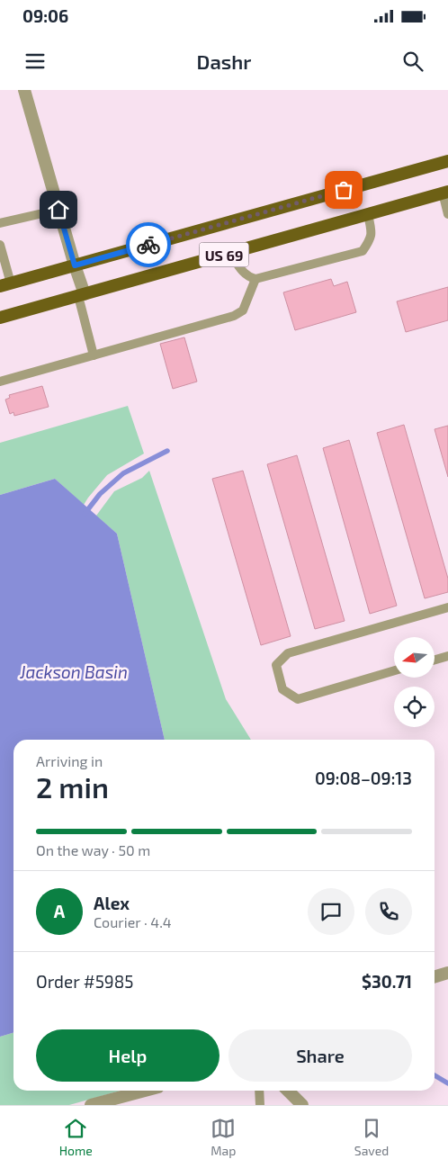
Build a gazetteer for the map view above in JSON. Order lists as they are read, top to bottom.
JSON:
{
  "streets": {
    "main road": ["US 69"]
  },
  "water": ["Jackson Basin"],
  "north": "left",
  "page": {
    "status": "09:06",
    "header": "Dashr",
    "heading": ["2 min", "Arriving in", "09:08–09:13"],
    "panel": [
      "Alex",
      "Courier · 4.4",
      "Order #5985",
      "$30.71"
    ],
    "bar": "On the way · 50 m",
    "round": "A",
    "buttons": ["Help", "Share"],
    "tabs": ["Home", "Map", "Saved"]
  }
}
